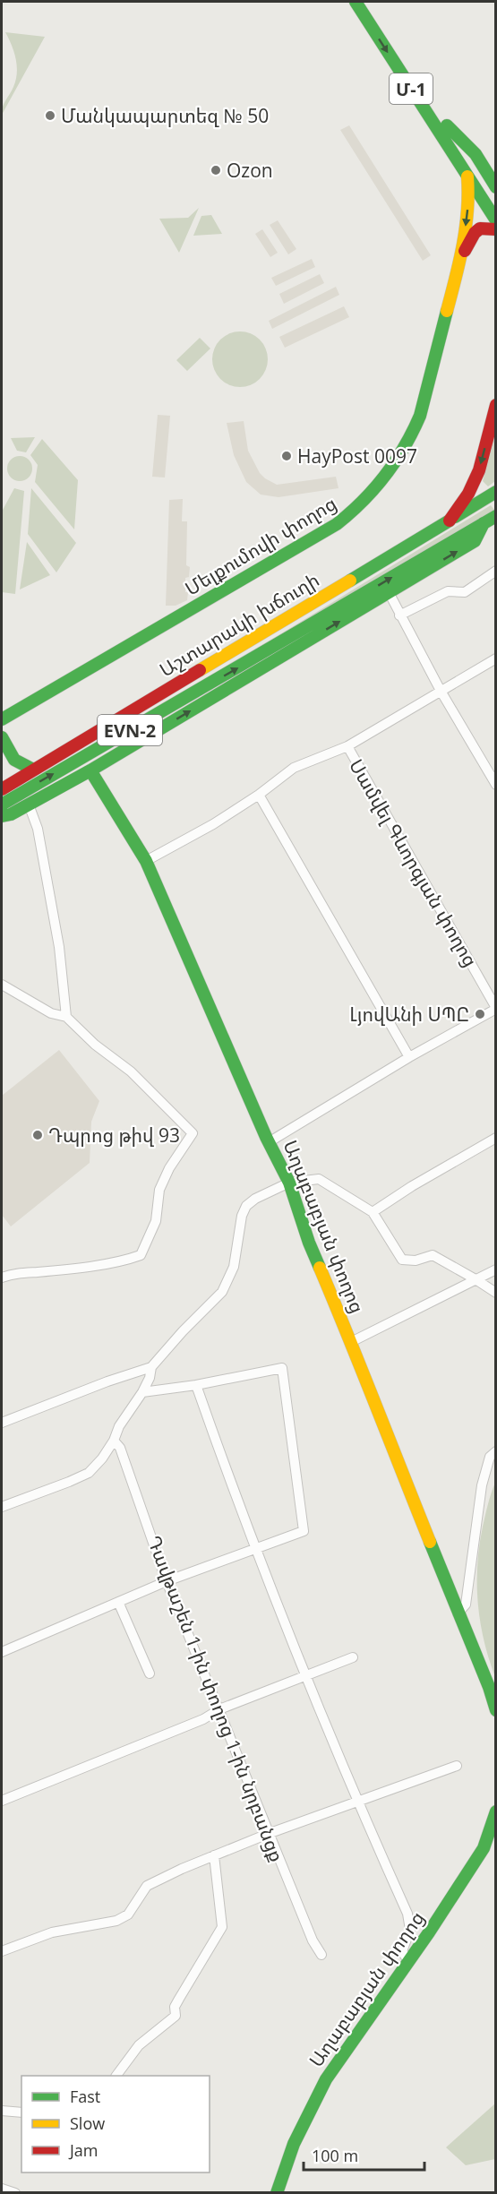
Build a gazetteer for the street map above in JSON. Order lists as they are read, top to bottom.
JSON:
{
  "streets": {
    "main road": [
      "Մ-1",
      "Մելքումովի փողոց",
      "Աշտարակի խճուղի",
      "EVN-2",
      "Աղաբաբյան փողոց"
    ],
    "street": ["Սամվել Գևորգյան փողոց", "Դավթաշեն 1-ին փողոց 1-ին նրբանցք"]
  },
  "crossings": [
    ["Մ-1", "Մելքումովի փողոց"]
  ],
  "places": [
    "Մանկապարտեզ № 50",
    "Ozon",
    "HayPost 0097",
    "ԼյովԱնի ՍՊԸ",
    "Դպրոց թիվ 93"
  ],
  "legend": ["Fast", "Slow", "Jam"],
  "scale_bar": "100 m"
}
